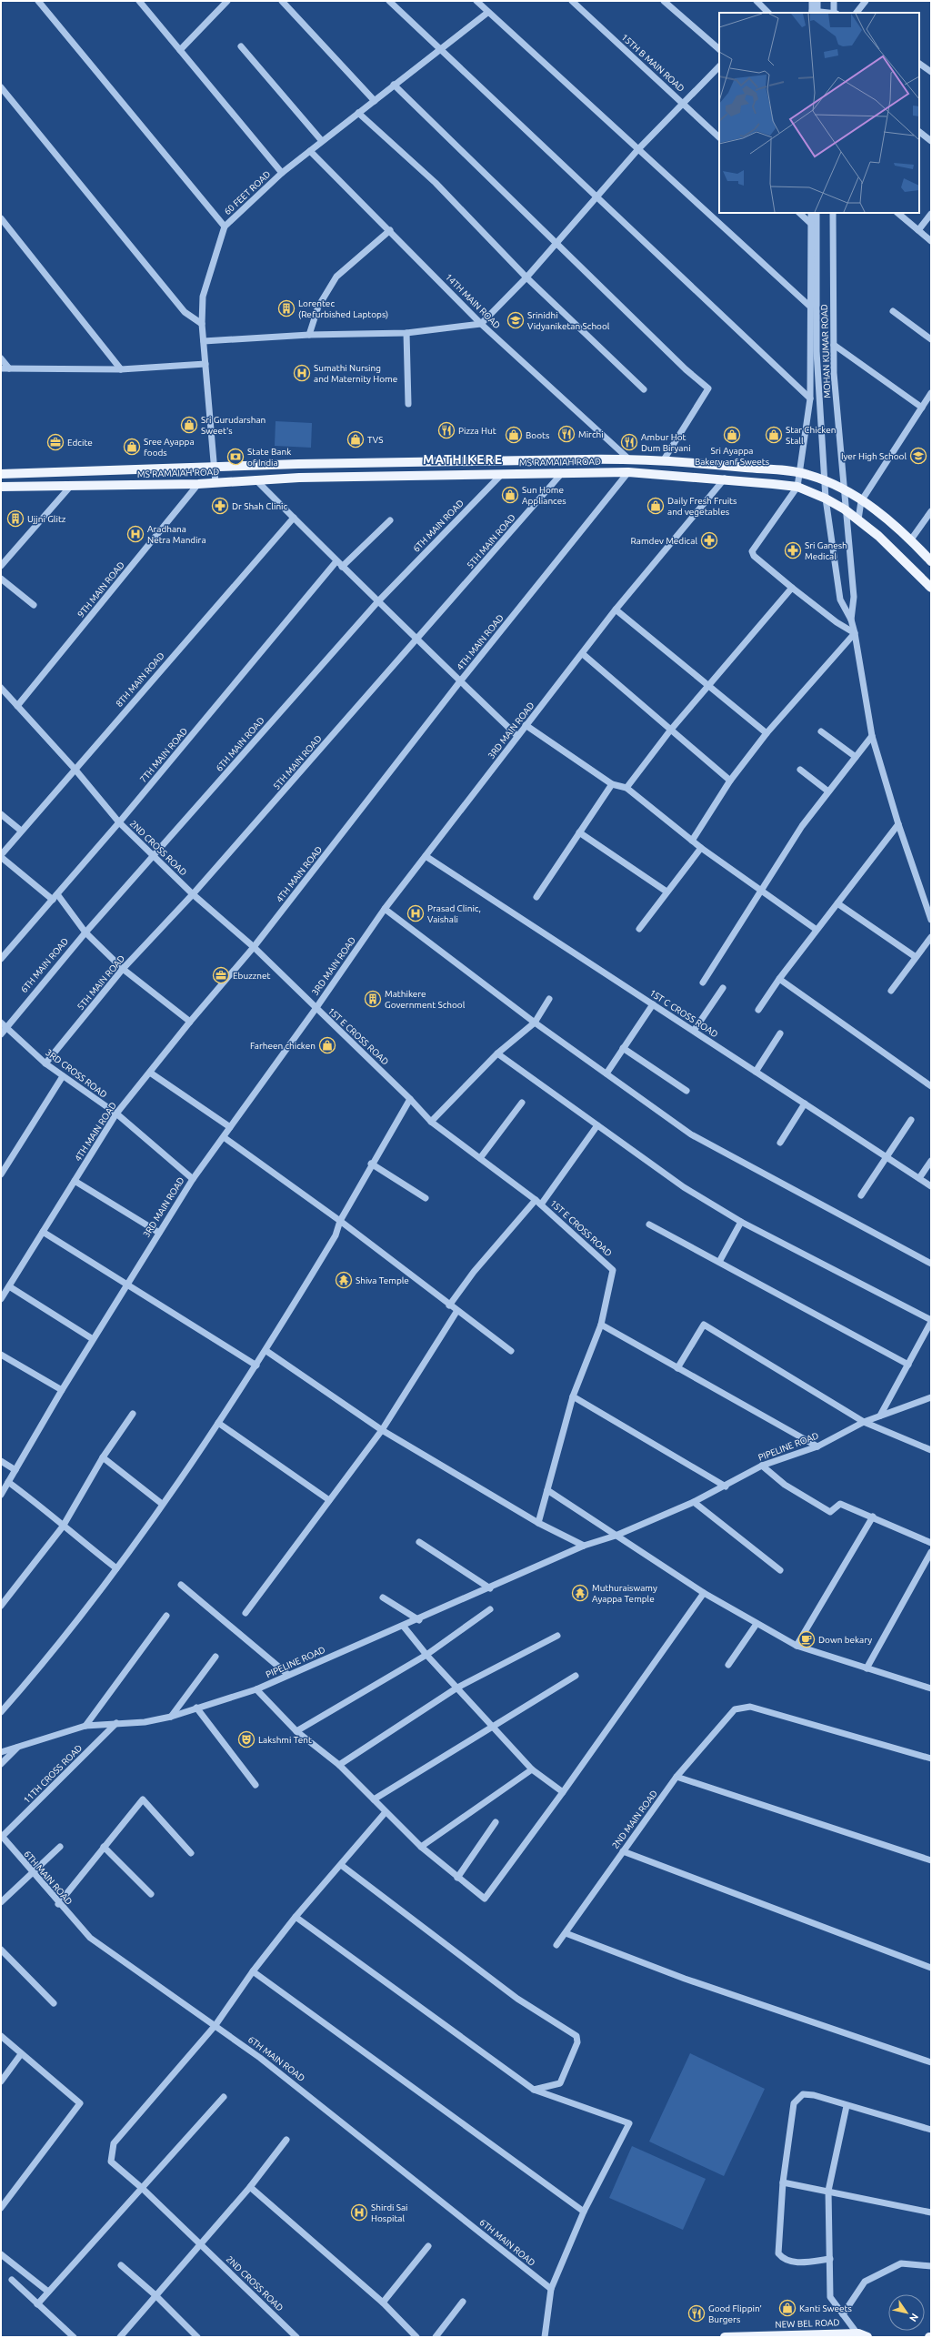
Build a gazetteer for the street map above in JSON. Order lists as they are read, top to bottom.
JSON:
{
  "streets": {
    "main road": ["MS RAMAIAH ROAD", "NEW BEL ROAD"],
    "street": [
      "15TH B MAIN ROAD",
      "60 FEET ROAD",
      "14TH MAIN ROAD",
      "MOHAN KUMAR ROAD",
      "6TH MAIN ROAD",
      "5TH MAIN ROAD",
      "9TH MAIN ROAD",
      "4TH MAIN ROAD",
      "8TH MAIN ROAD",
      "3RD MAIN ROAD",
      "7TH MAIN ROAD",
      "2ND CROSS ROAD",
      "1ST C CROSS ROAD",
      "1ST E CROSS ROAD",
      "3RD CROSS ROAD",
      "PIPELINE ROAD",
      "11TH CROSS ROAD",
      "2ND MAIN ROAD"
    ]
  },
  "crossings": [
    ["60 FEET ROAD", "14TH MAIN ROAD"],
    ["60 FEET ROAD", "MS RAMAIAH ROAD"],
    ["14TH MAIN ROAD", "MS RAMAIAH ROAD"],
    ["MOHAN KUMAR ROAD", "MS RAMAIAH ROAD"],
    ["MS RAMAIAH ROAD", "6TH MAIN ROAD"],
    ["MS RAMAIAH ROAD", "5TH MAIN ROAD"],
    ["MS RAMAIAH ROAD", "9TH MAIN ROAD"],
    ["MS RAMAIAH ROAD", "4TH MAIN ROAD"],
    ["MS RAMAIAH ROAD", "3RD MAIN ROAD"],
    ["6TH MAIN ROAD", "2ND CROSS ROAD"],
    ["6TH MAIN ROAD", "3RD CROSS ROAD"],
    ["6TH MAIN ROAD", "11TH CROSS ROAD"],
    ["5TH MAIN ROAD", "2ND CROSS ROAD"],
    ["5TH MAIN ROAD", "3RD CROSS ROAD"],
    ["9TH MAIN ROAD", "2ND CROSS ROAD"],
    ["4TH MAIN ROAD", "2ND CROSS ROAD"],
    ["4TH MAIN ROAD", "3RD CROSS ROAD"],
    ["8TH MAIN ROAD", "2ND CROSS ROAD"],
    ["3RD MAIN ROAD", "2ND CROSS ROAD"],
    ["3RD MAIN ROAD", "1ST C CROSS ROAD"],
    ["3RD MAIN ROAD", "1ST E CROSS ROAD"],
    ["3RD MAIN ROAD", "3RD CROSS ROAD"],
    ["7TH MAIN ROAD", "2ND CROSS ROAD"],
    ["2ND CROSS ROAD", "1ST E CROSS ROAD"],
    ["PIPELINE ROAD", "11TH CROSS ROAD"]
  ],
  "districts": ["MATHIKERE"],
  "places": {
    "building": ["Lorentec (Refurbished Laptops)", "Ujjni Glitz", "Mathikere Government School"],
    "school or university": ["Srinidhi Vidyaniketan School", "Iyer High School"],
    "hospital": [
      "Sumathi Nursing and Maternity Home",
      "Aradhana Netra Mandira",
      "Prasad Clinic, Vaishali",
      "Shirdi Sai Hospital"
    ],
    "shop": [
      "Sri Gurudarshan Sweet's",
      "Boots",
      "Sri Ayappa Bakery anf Sweets",
      "Star Chicken Stall",
      "TVS",
      "Sree Ayappa foods",
      "Sun Home Appliances",
      "Daily Fresh Fruits and vegetables",
      "Farheen chicken",
      "Kanti Sweets"
    ],
    "restaurant": [
      "Pizza Hut",
      "Mirchi",
      "Ambur Hot Dum Biryani",
      "Good Flippin' Burgers"
    ],
    "office": ["Edcite", "Ebuzznet"],
    "bank": ["State Bank of India"],
    "pharmacy": ["Dr Shah Clinic", "Ramdev Medical", "Sri Ganesh Medical"],
    "temple": ["Shiva Temple", "Muthuraiswamy Ayappa Temple"],
    "cafe": ["Down bekary"],
    "theatre": ["Lakshmi Tent"]
  },
  "north": "bottom right"
}
